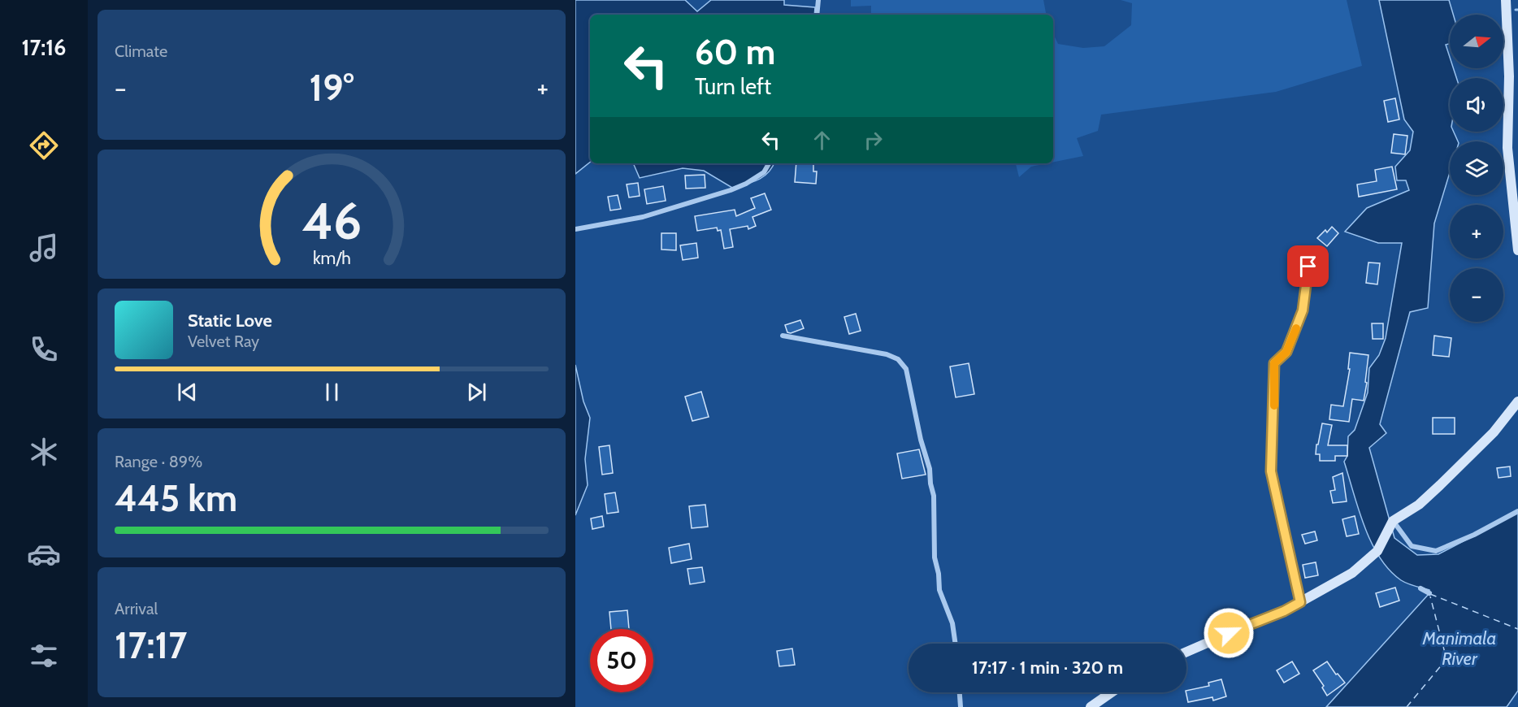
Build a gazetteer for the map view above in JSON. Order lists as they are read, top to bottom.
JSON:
{
  "water": ["Manimala River"],
  "north": "right",
  "page": {
    "tabs": "17:16",
    "tile": [
      "Climate",
      ["Range · 89%", "445 km"],
      ["Arrival", "17:17"]
    ],
    "map_buttons": ["+", "−"],
    "turn": ["60 m", "Turn left"],
    "heat": ["−", "19°", "+"],
    "song": ["Static Love", "Velvet Ray"],
    "limit": "50",
    "trip": "17:17 · 1 min · 320 m",
    "gauge": ["46", "km/h"]
  }
}
